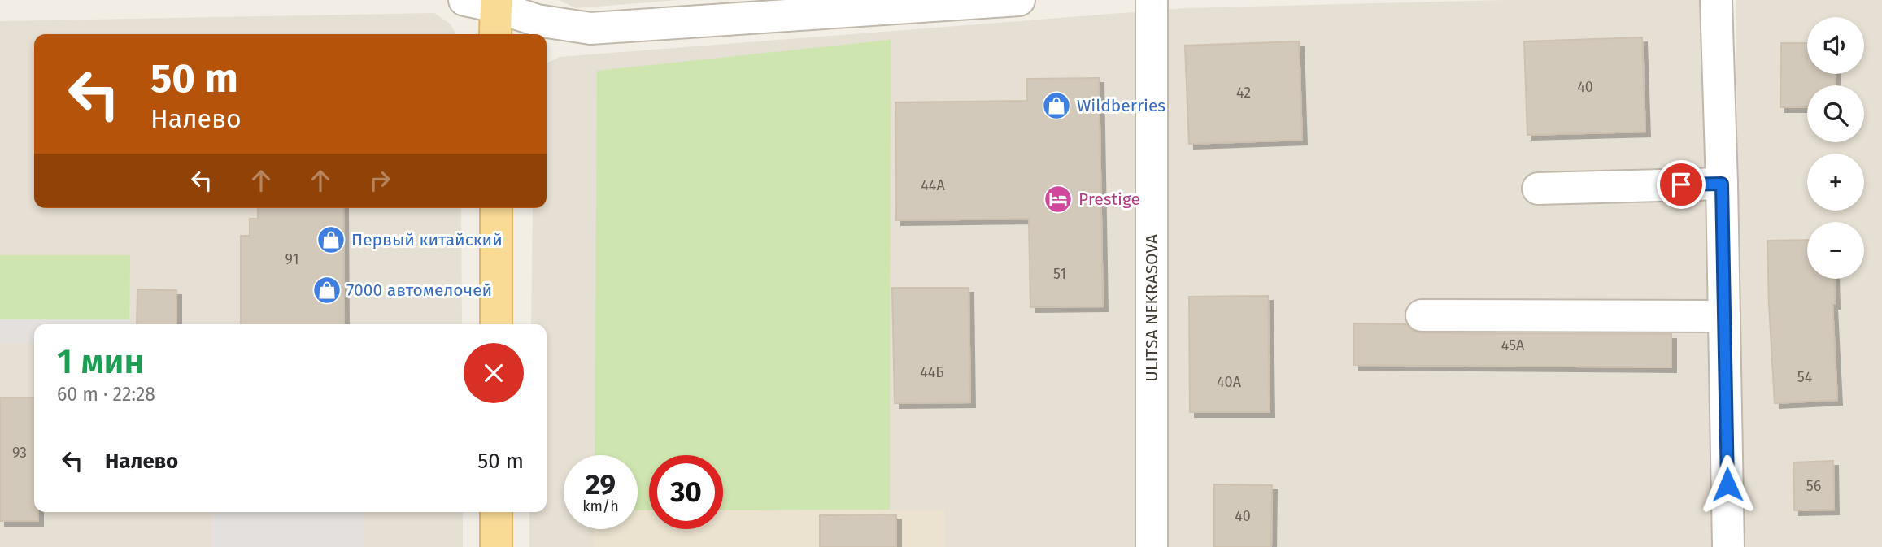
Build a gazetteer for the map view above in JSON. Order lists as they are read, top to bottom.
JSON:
{
  "streets": {
    "street": ["ULITSA NEKRASOVA"]
  },
  "places": {
    "shop": ["Wildberries", "Первый китайский", "7000 автомелочей"],
    "hotel": ["Prestige"]
  },
  "house_numbers": [
    "40",
    "42",
    "44А",
    "91",
    "51",
    "45А",
    "44Б",
    "54",
    "40А",
    "93",
    "56",
    "40"
  ],
  "page": {
    "map_buttons": ["+", "−"],
    "turn": ["50 m", "Налево"],
    "heading": ["1 мин", "60 m · 22:28"],
    "list": [
      {
        "name": "Налево",
        "value": "50 m"
      }
    ],
    "speed": "29 km/h",
    "limit": "30"
  }
}
